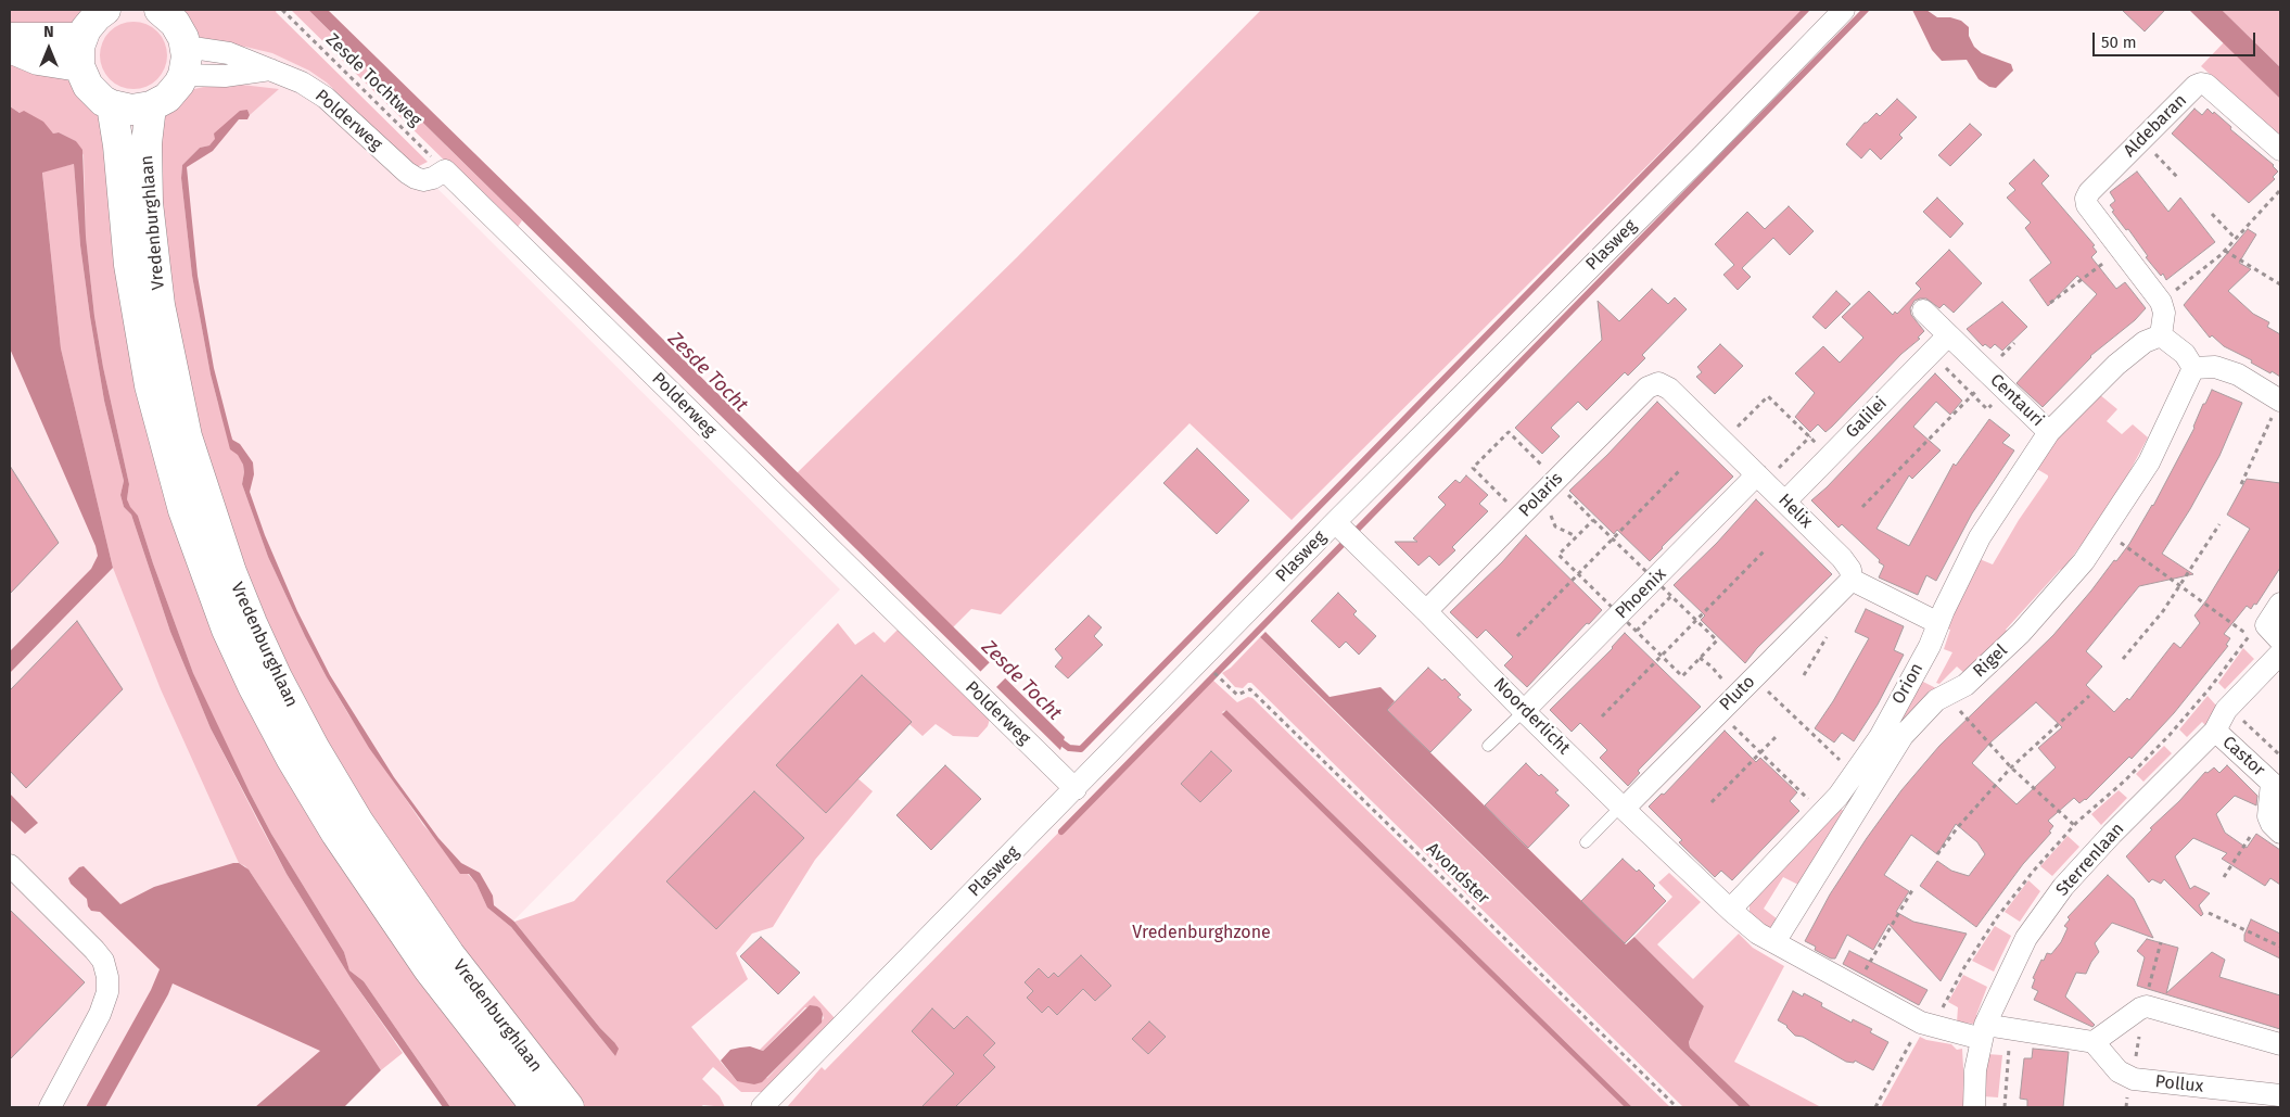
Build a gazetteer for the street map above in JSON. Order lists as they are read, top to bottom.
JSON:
{
  "streets": {
    "street": [
      "Polderweg",
      "Aldebaran",
      "Vredenburghlaan",
      "Plasweg",
      "Centauri",
      "Galilei",
      "Polaris",
      "Helix",
      "Phoenix",
      "Rigel",
      "Orion",
      "Pluto",
      "Noorderlicht",
      "Castor",
      "Sterrenlaan",
      "Pollux"
    ],
    "path": ["Zesde Tochtweg", "Avondster"]
  },
  "crossings": [
    ["Zesde Tochtweg", "Polderweg"],
    ["Polderweg", "Plasweg"],
    ["Plasweg", "Noorderlicht"],
    ["Centauri", "Galilei"],
    ["Centauri", "Orion"],
    ["Galilei", "Helix"],
    ["Polaris", "Helix"],
    ["Polaris", "Noorderlicht"],
    ["Helix", "Phoenix"],
    ["Helix", "Pluto"],
    ["Phoenix", "Noorderlicht"],
    ["Orion", "Noorderlicht"],
    ["Pluto", "Noorderlicht"],
    ["Castor", "Sterrenlaan"]
  ],
  "water": ["Zesde Tocht"],
  "parks": ["Vredenburghzone"],
  "scale_bar": "50 m",
  "north": "top"
}
